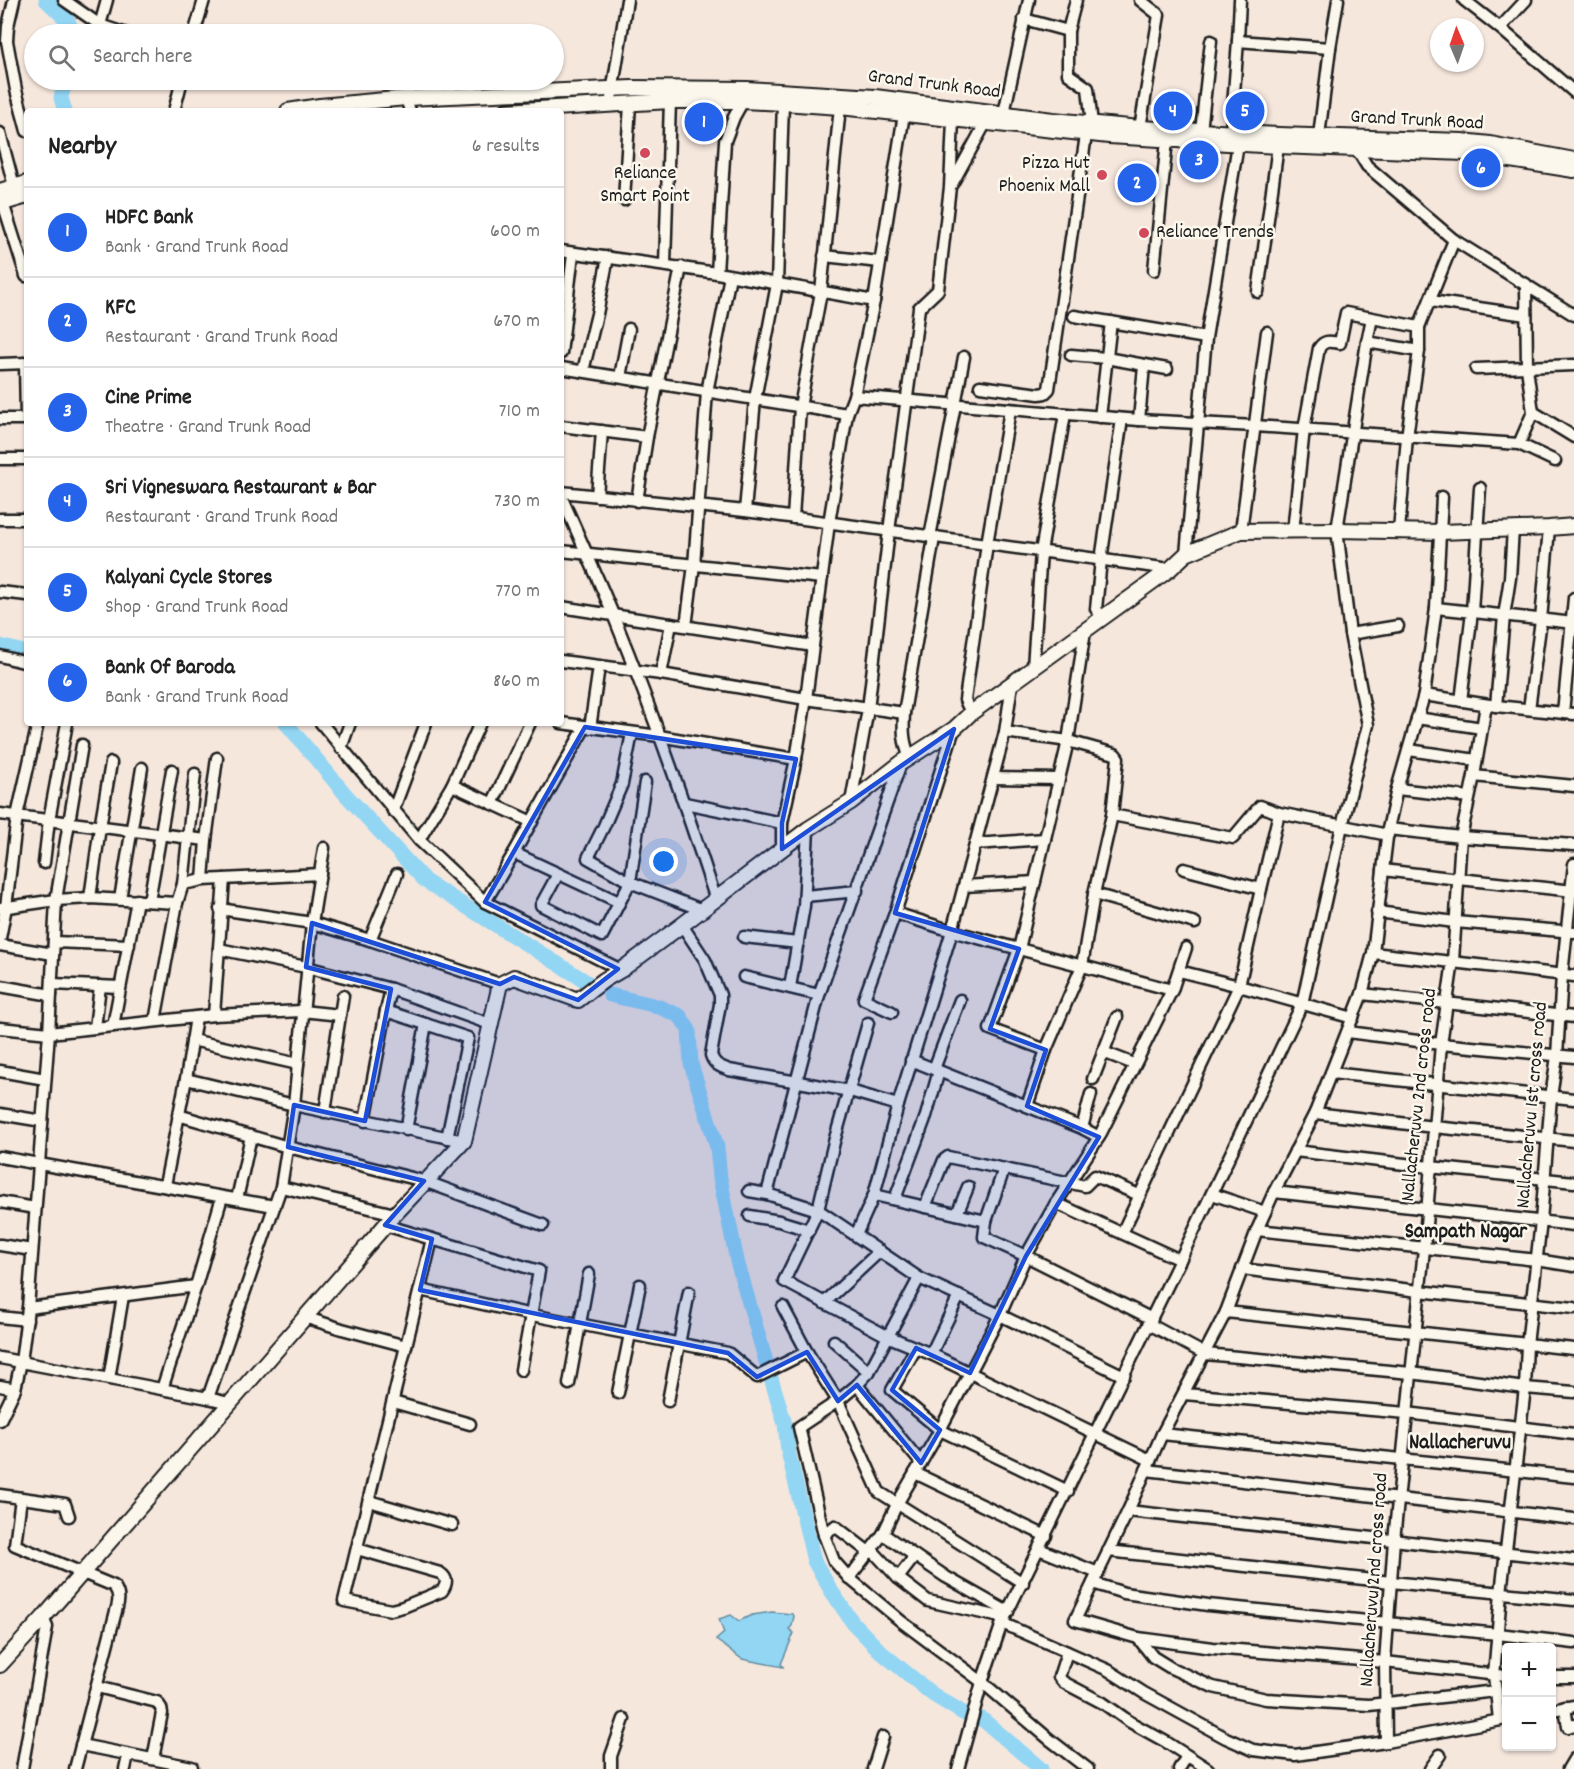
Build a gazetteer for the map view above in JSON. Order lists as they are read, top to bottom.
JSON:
{
  "streets": {
    "main road": ["Grand Trunk Road"],
    "street": ["Nallacheruvu 2nd cross road", "Nallacheruvu 1st cross road"]
  },
  "districts": ["Sampath Nagar", "Nallacheruvu"],
  "places": ["Reliance Smart Point", "Pizza Hut Phoenix Mall", "Reliance Trends"],
  "north": "top",
  "page": {
    "search": "Search here",
    "pins": [
      "4",
      "5",
      "1",
      "3",
      "6",
      "2"
    ],
    "heading": ["Nearby", "6 results"],
    "list": [
      {
        "mark": "1",
        "name": "HDFC Bank",
        "note": "Bank · Grand Trunk Road",
        "value": "600 m"
      },
      {
        "mark": "2",
        "name": "KFC",
        "note": "Restaurant · Grand Trunk Road",
        "value": "670 m"
      },
      {
        "mark": "3",
        "name": "Cine Prime",
        "note": "Theatre · Grand Trunk Road",
        "value": "710 m"
      },
      {
        "mark": "4",
        "name": "Sri Vigneswara Restaurant & Bar",
        "note": "Restaurant · Grand Trunk Road",
        "value": "730 m"
      },
      {
        "mark": "5",
        "name": "Kalyani Cycle Stores",
        "note": "Shop · Grand Trunk Road",
        "value": "770 m"
      },
      {
        "mark": "6",
        "name": "Bank Of Baroda",
        "note": "Bank · Grand Trunk Road",
        "value": "860 m"
      }
    ],
    "map_buttons": ["+", "−"]
  }
}
